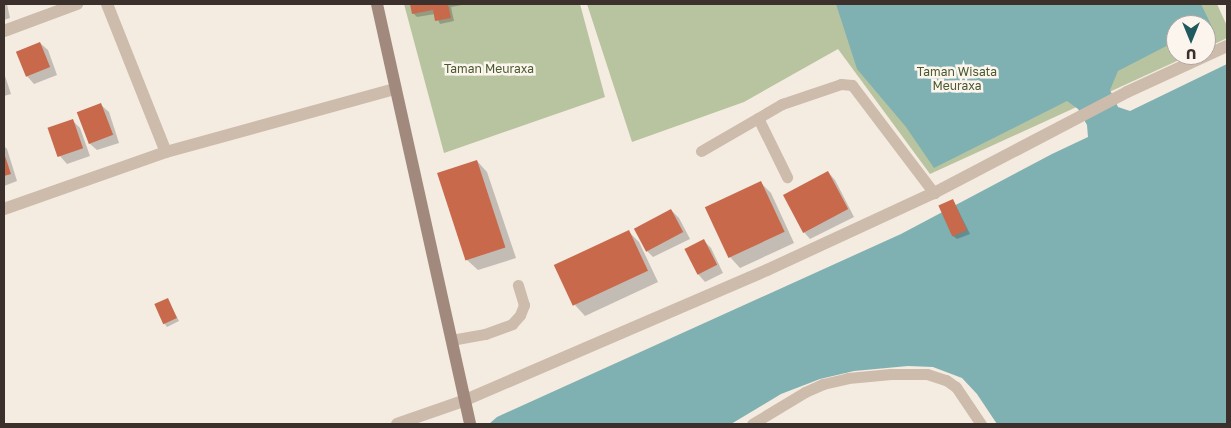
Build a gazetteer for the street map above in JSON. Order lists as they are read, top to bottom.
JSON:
{
  "parks": ["Taman Meuraxa", "Taman Wisata Meuraxa"],
  "north": "bottom"
}
